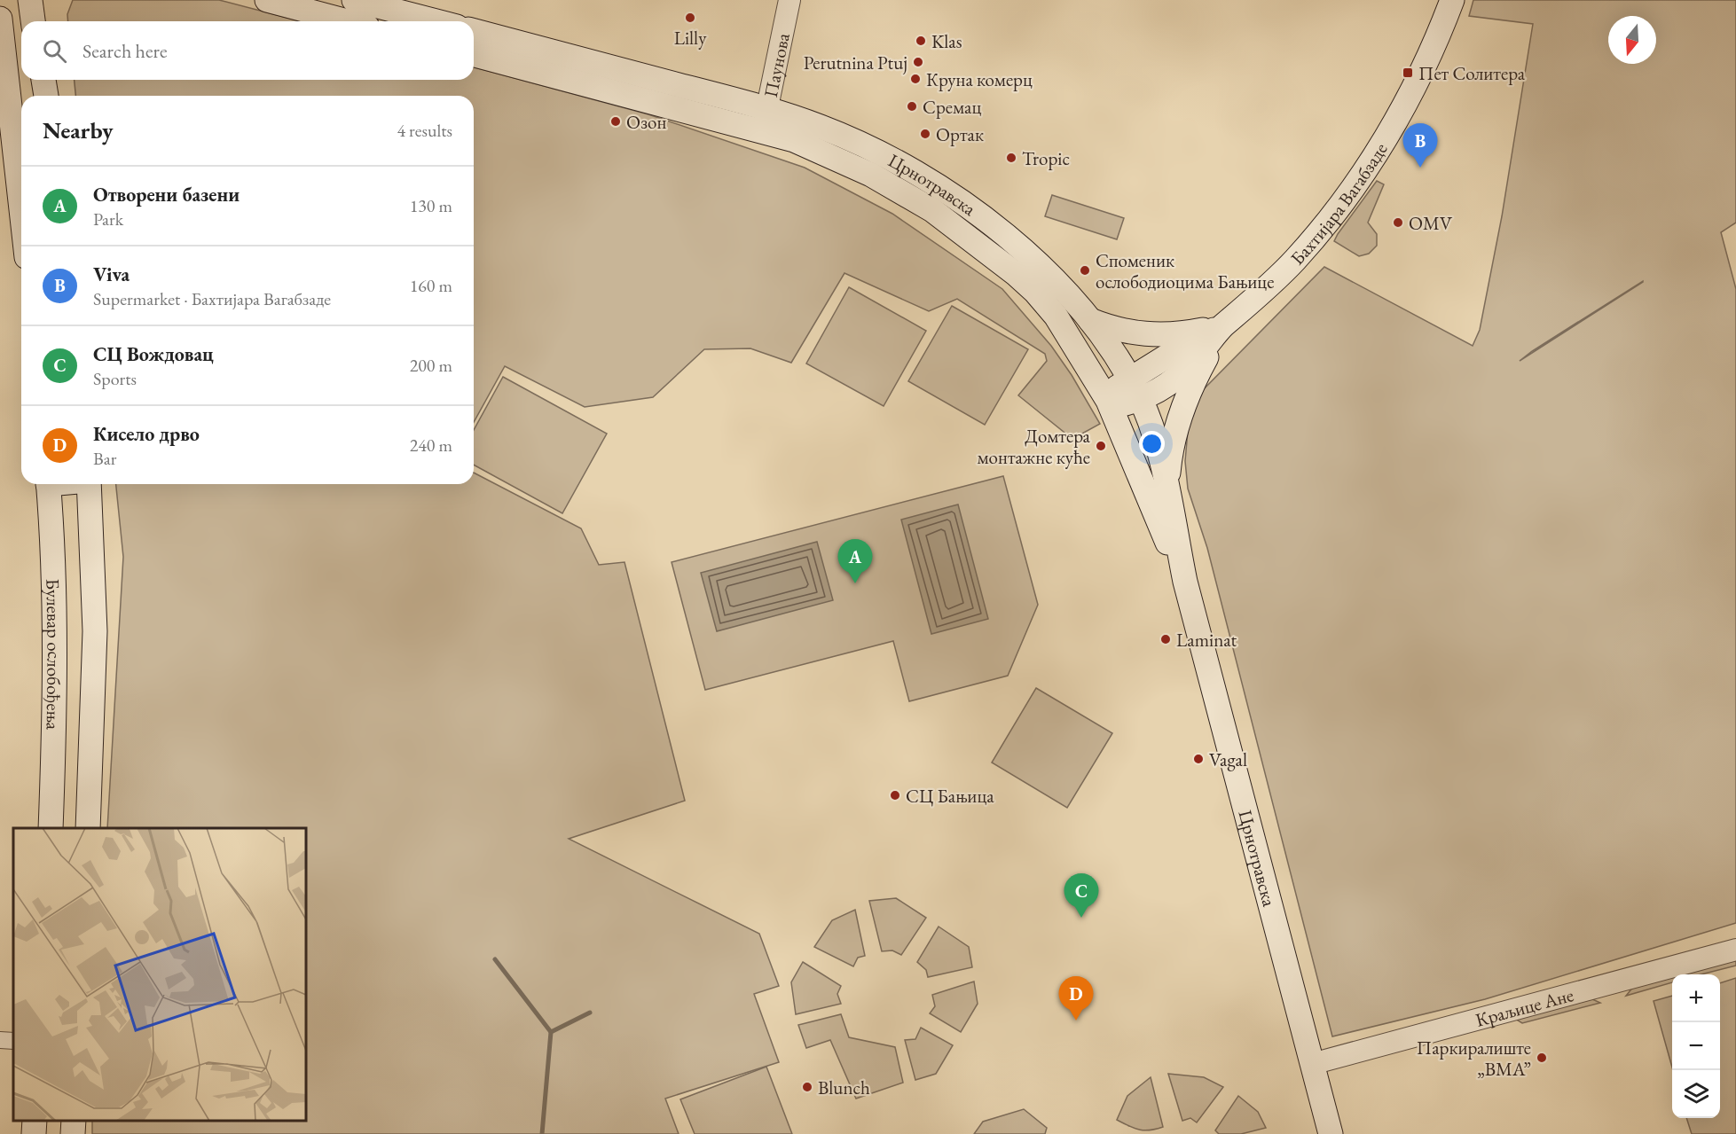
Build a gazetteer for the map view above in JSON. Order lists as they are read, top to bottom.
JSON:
{
  "streets": {
    "main road": ["Црнотравска", "Бахтијара Вагабзаде", "Булевар ослобођења"],
    "street": ["Паунова", "Краљице Ане"]
  },
  "crossings": [
    ["Паунова", "Црнотравска"],
    ["Црнотравска", "Бахтијара Вагабзаде"],
    ["Црнотравска", "Краљице Ане"]
  ],
  "places": {
    "other": [
      "Lilly",
      "Klas",
      "Perutnina Ptuj",
      "Круна комерц",
      "Сремац",
      "Озон",
      "Ортак",
      "Tropic",
      "OMV",
      "Споменик ослободиоцима Бањице",
      "Домтера монтажне куће",
      "Laminat",
      "Vagal",
      "СЦ Бањица",
      "Паркиралиште „ВМА”",
      "Blunch"
    ],
    "transit": ["Пет Солитера"]
  },
  "north": "bottom",
  "page": {
    "search": "Search here",
    "heading": ["Nearby", "4 results"],
    "pins": [
      "B",
      "A",
      "C",
      "D"
    ],
    "list": [
      {
        "mark": "A",
        "name": "Отворени базени",
        "note": "Park",
        "value": "130 m"
      },
      {
        "mark": "B",
        "name": "Viva",
        "note": "Supermarket · Бахтијара Вагабзаде",
        "value": "160 m"
      },
      {
        "mark": "C",
        "name": "СЦ Вождовац",
        "note": "Sports",
        "value": "200 m"
      },
      {
        "mark": "D",
        "name": "Кисело дрво",
        "note": "Bar",
        "value": "240 m"
      }
    ],
    "map_buttons": ["+", "−"]
  }
}
